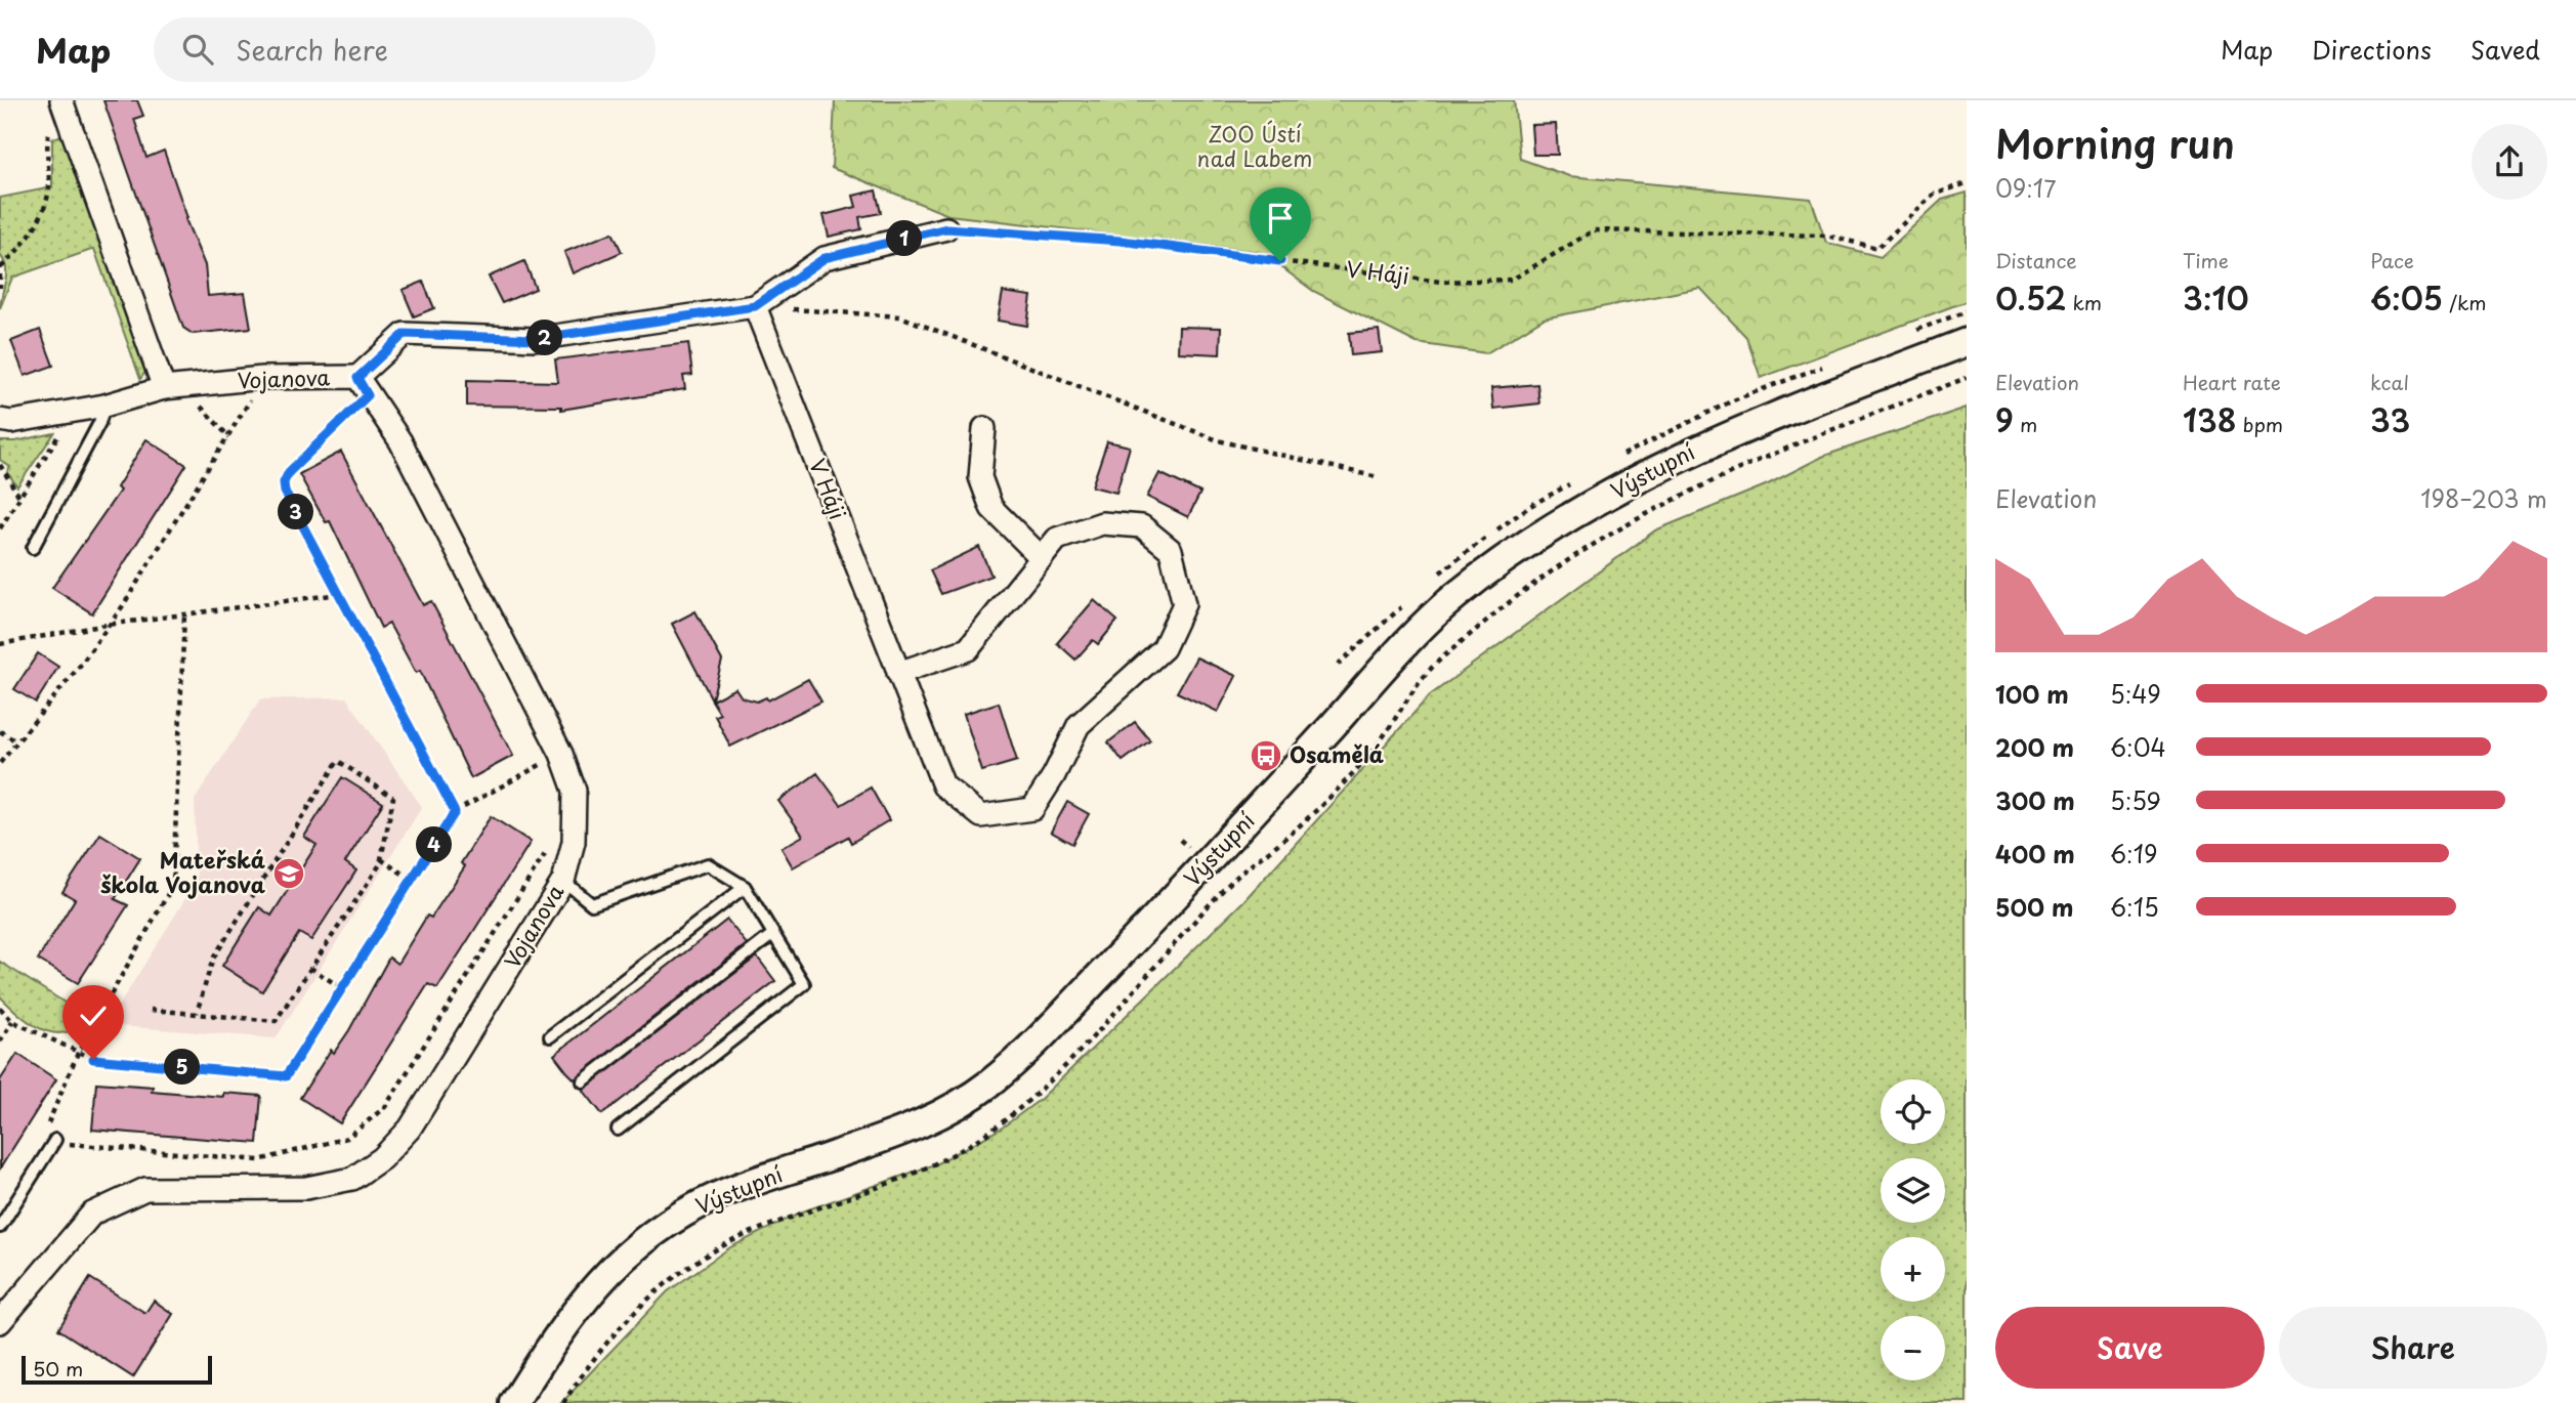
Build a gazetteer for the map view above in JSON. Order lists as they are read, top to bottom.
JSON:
{
  "streets": {
    "street": ["V Háji", "Vojanova", "Výstupní"]
  },
  "parks": ["ZOO Ústí nad Labem"],
  "places": {
    "bus stop": ["Osamělá"],
    "school or university": ["Mateřská škola Vojanova"]
  },
  "scale_bar": "50 m",
  "page": {
    "header": "Map",
    "search": "Search here",
    "nav": ["Map", "Directions", "Saved"],
    "heading": ["Morning run", "09:17"],
    "pins": [
      "1",
      "2",
      "3",
      "4",
      "5"
    ],
    "stats": [
      ["Distance", "0.52 km"],
      ["Time", "3:10"],
      ["Pace", "6:05 /km"],
      ["Elevation", "9 m"],
      ["Heart rate", "138 bpm"],
      ["kcal", "33"]
    ],
    "chart": ["Elevation", "198–203 m"],
    "list": [
      {
        "name": "100 m",
        "note": "5:49"
      },
      {
        "name": "200 m",
        "note": "6:04"
      },
      {
        "name": "300 m",
        "note": "5:59"
      },
      {
        "name": "400 m",
        "note": "6:19"
      },
      {
        "name": "500 m",
        "note": "6:15"
      }
    ],
    "map_buttons": ["+", "−"],
    "buttons": ["Save", "Share"],
    "scale": "50 m"
  }
}
